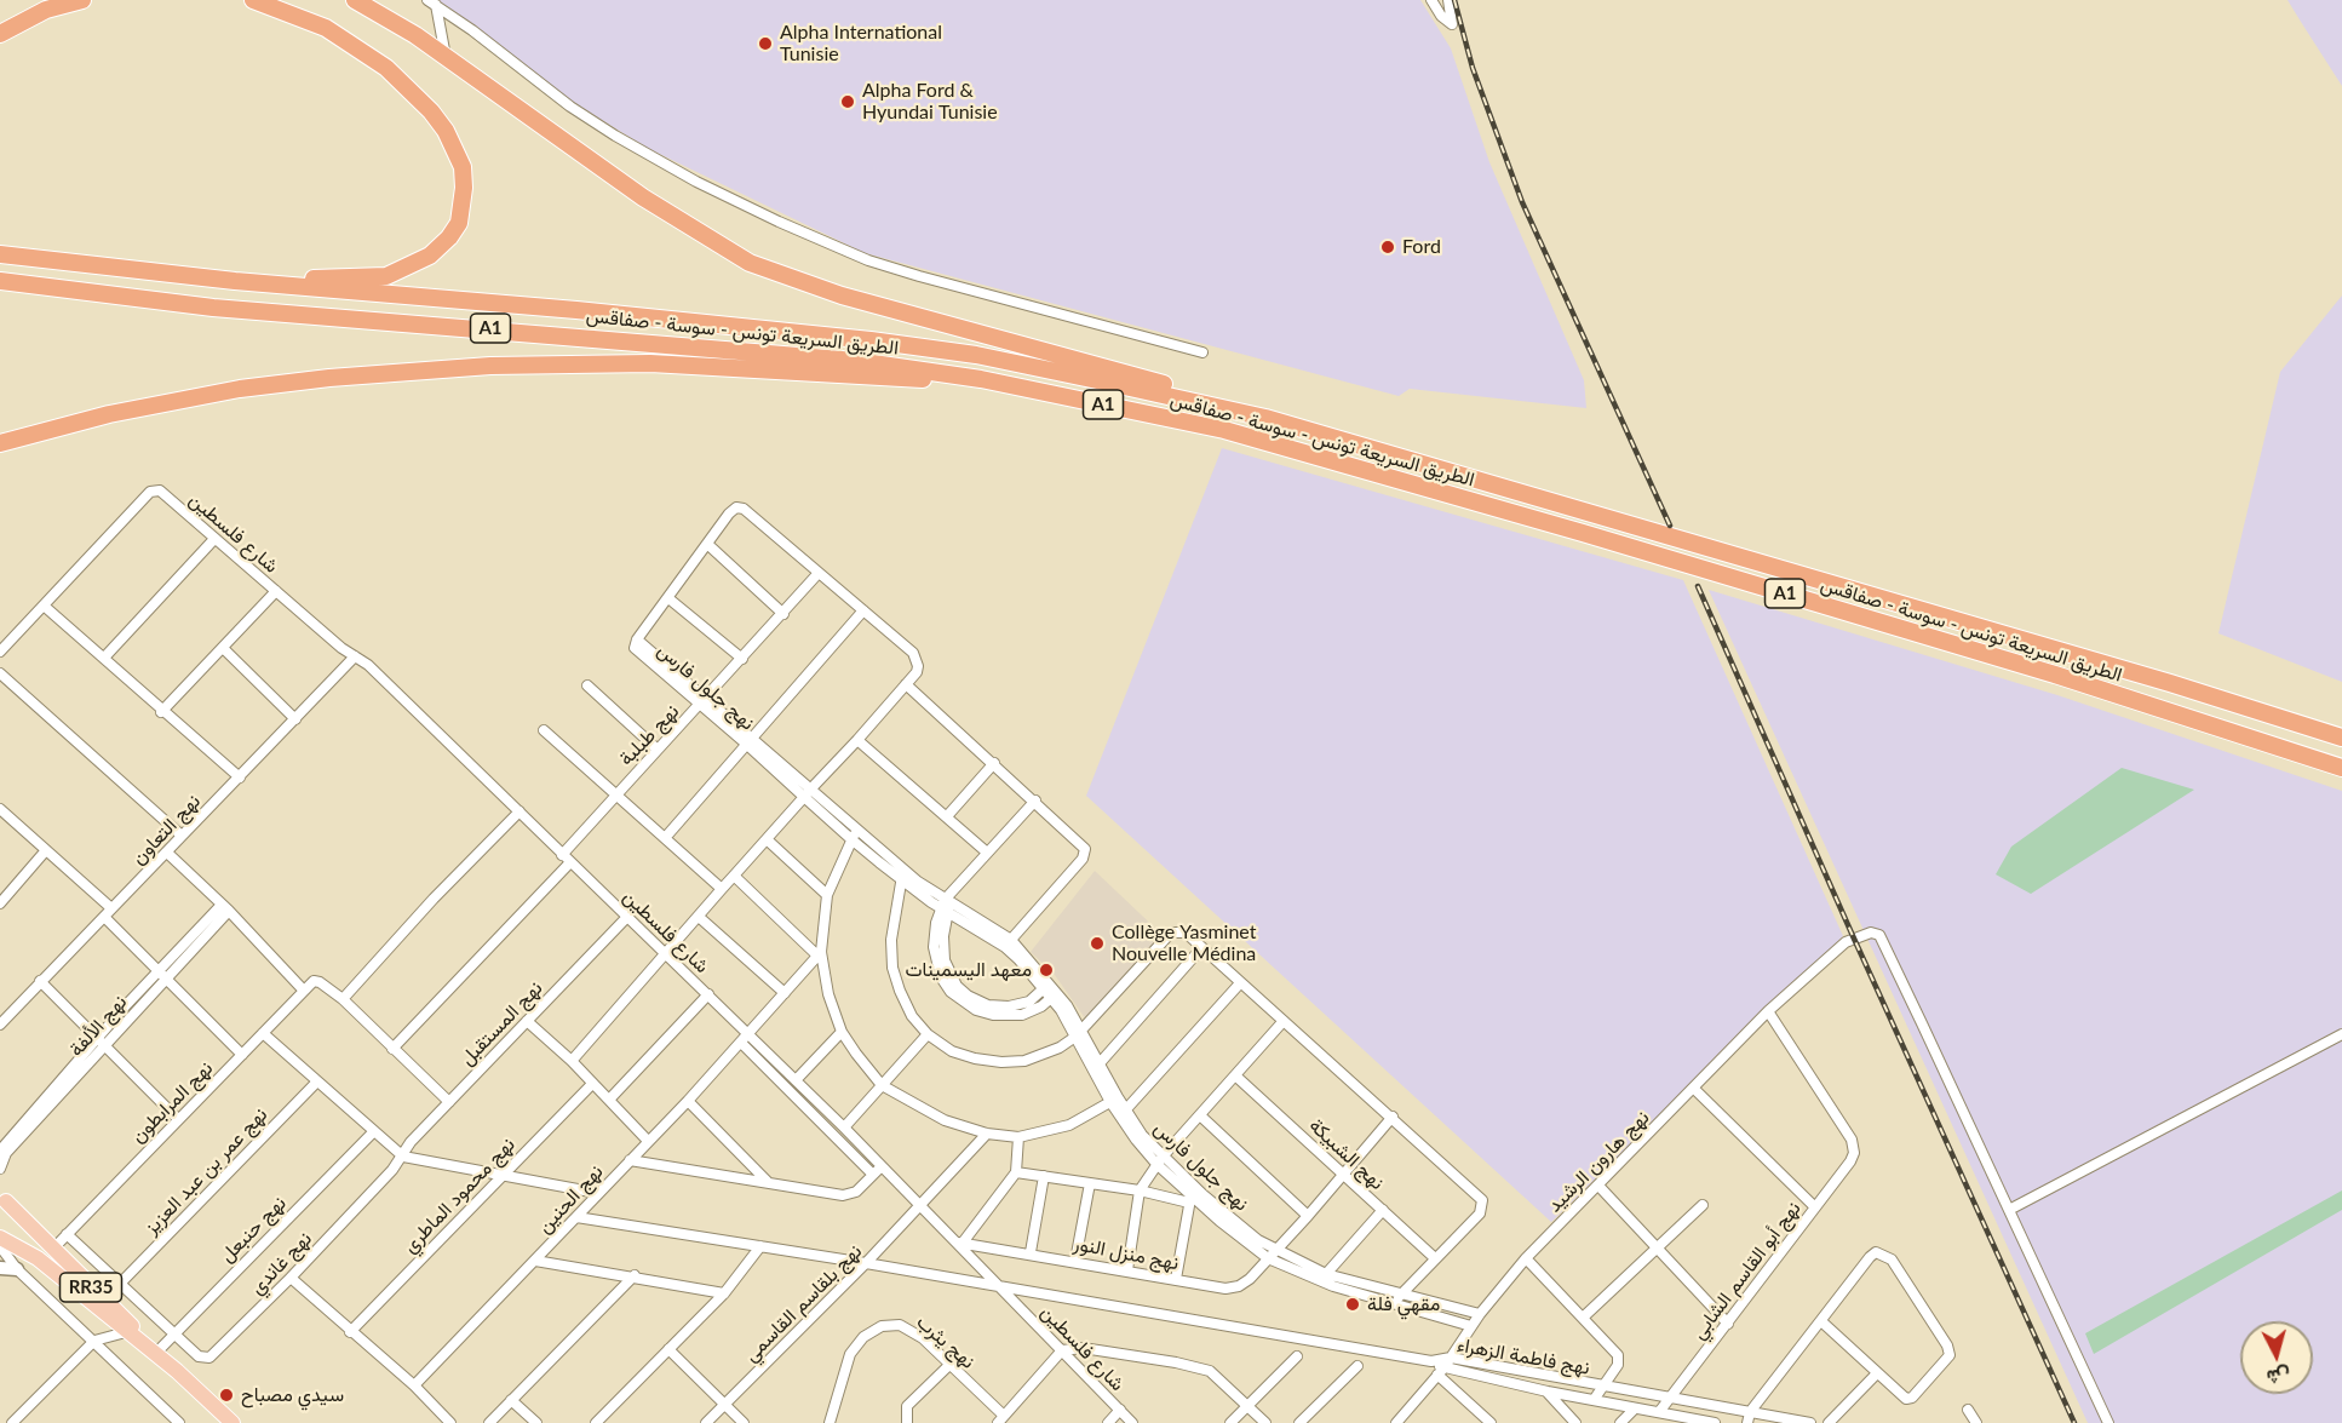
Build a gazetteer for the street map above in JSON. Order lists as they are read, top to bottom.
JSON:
{
  "streets": {
    "highway": ["A1", "الطريق السريعة تونس - سوسة - صفاقس"],
    "main road": ["RR35"],
    "street": [
      "شارع فلسطين",
      "نهج جلول فارس",
      "نهج طبلبة",
      "نهج التعاون",
      "نهج المستقبل",
      "نهج الألفة",
      "نهج المرابطون",
      "نهج الشبيكة",
      "نهج هارون الرشيد",
      "نهج عمر بن عبد العزيز",
      "نهج محمود الماطري",
      "نهج الحنين",
      "نهج حنبعل",
      "نهج منزل النور",
      "نهج غاندي",
      "نهج أبو القاسم الشابي",
      "نهج بلقاسم القاسمي",
      "نهج يثرب",
      "نهج فاطمة الزهراء"
    ]
  },
  "crossings": [
    ["شارع فلسطين", "نهج طبلبة"],
    ["شارع فلسطين", "نهج التعاون"],
    ["شارع فلسطين", "نهج المستقبل"],
    ["شارع فلسطين", "نهج الحنين"],
    ["شارع فلسطين", "نهج منزل النور"],
    ["شارع فلسطين", "نهج بلقاسم القاسمي"],
    ["نهج جلول فارس", "نهج طبلبة"],
    ["نهج جلول فارس", "نهج هارون الرشيد"],
    ["نهج جلول فارس", "نهج منزل النور"],
    ["نهج المستقبل", "نهج غاندي"],
    ["نهج المرابطون", "RR35"],
    ["نهج هارون الرشيد", "نهج أبو القاسم الشابي"],
    ["نهج هارون الرشيد", "نهج فاطمة الزهراء"],
    ["نهج حنبعل", "نهج غاندي"],
    ["نهج حنبعل", "RR35"],
    ["نهج أبو القاسم الشابي", "نهج فاطمة الزهراء"]
  ],
  "places": [
    "Alpha International Tunisie",
    "Alpha Ford & Hyundai Tunisie",
    "Ford",
    "Collège Yasminet Nouvelle Médina",
    "معهد اليسمينات",
    "مقهي فلة",
    "سيدي مصباح"
  ],
  "north": "bottom"
}
